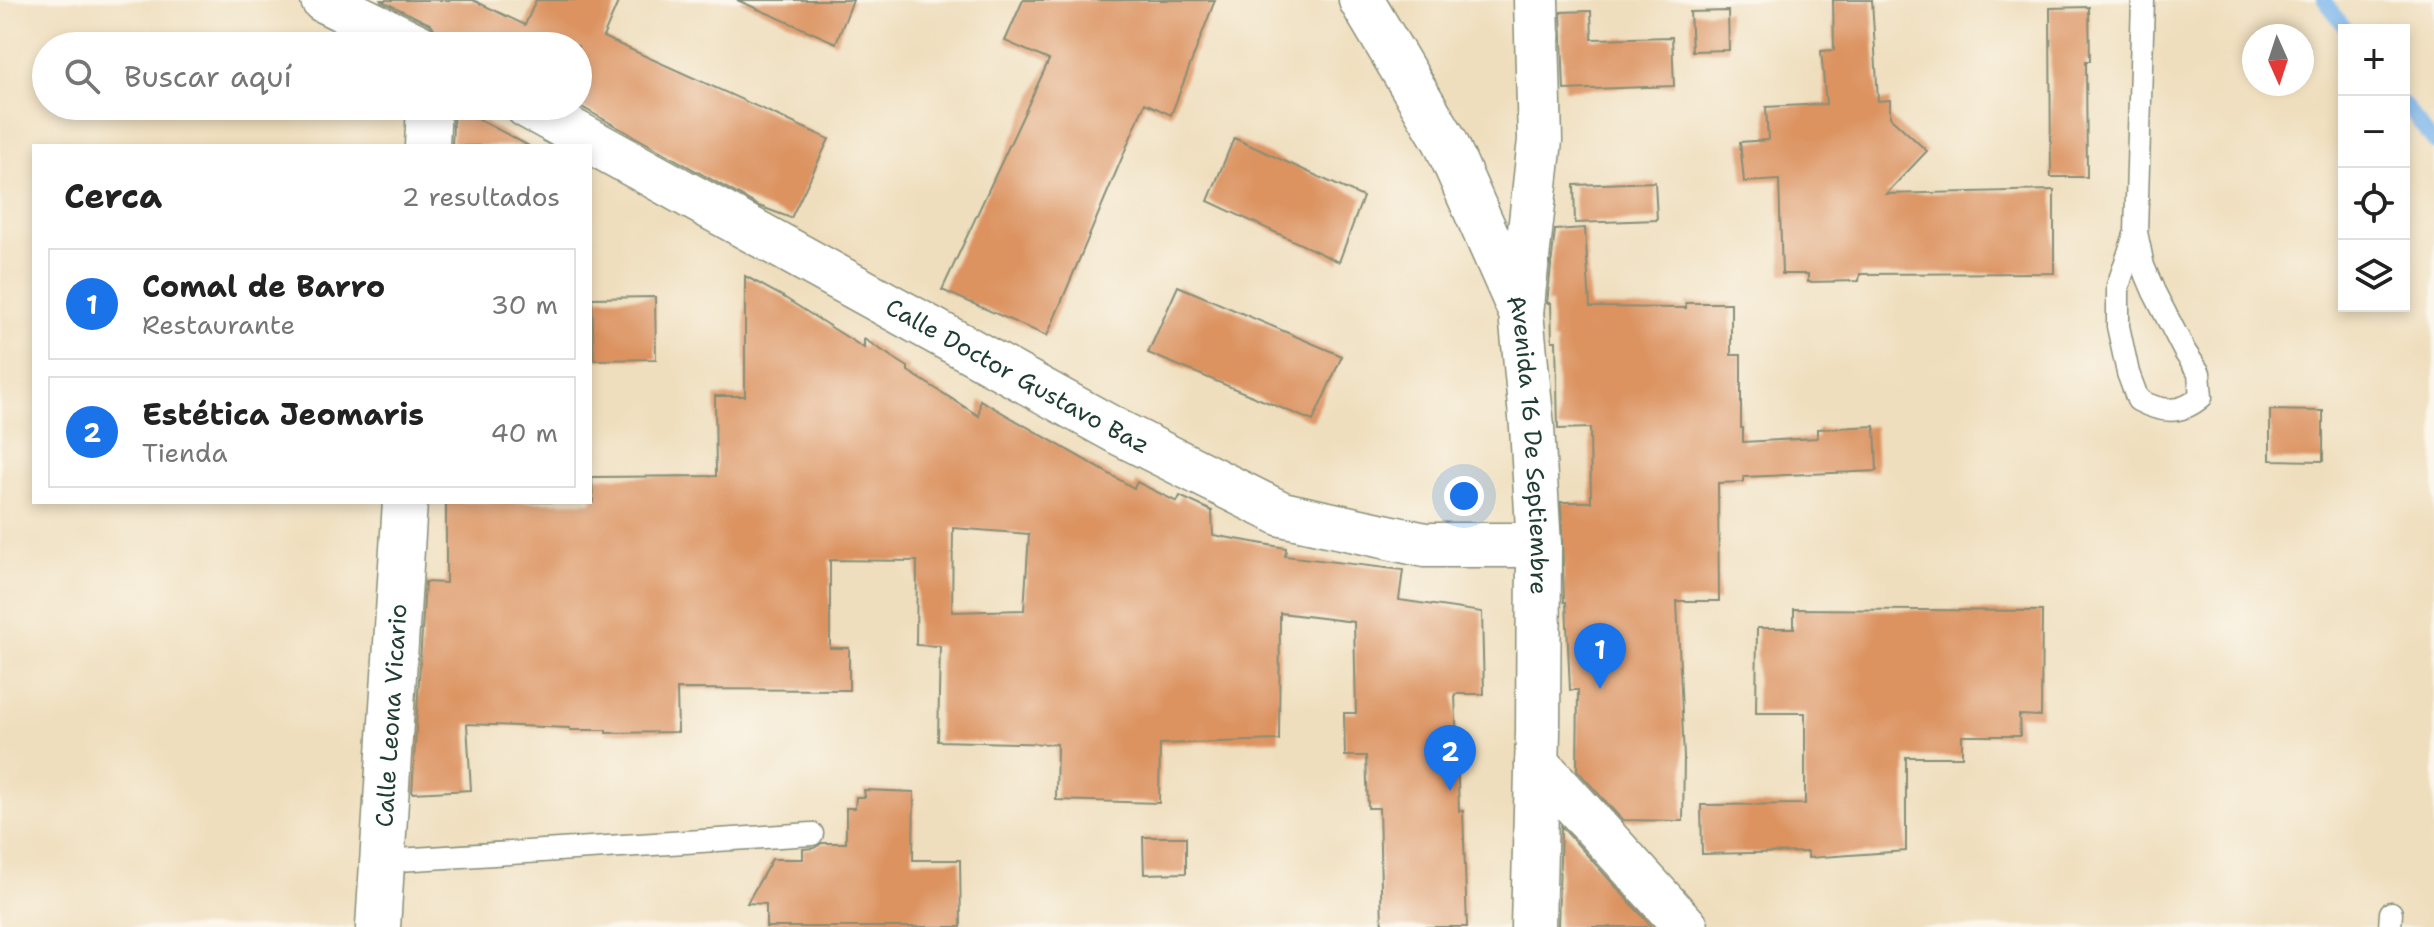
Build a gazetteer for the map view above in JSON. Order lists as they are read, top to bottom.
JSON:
{
  "streets": {
    "main road": ["Calle Doctor Gustavo Baz", "Avenida 16 De Septiembre", "Calle Leona Vicario"]
  },
  "crossings": [
    ["Calle Doctor Gustavo Baz", "Avenida 16 De Septiembre"]
  ],
  "north": "bottom",
  "page": {
    "map_buttons": ["+", "−"],
    "search": "Buscar aquí",
    "heading": ["Cerca", "2 resultados"],
    "list": [
      {
        "mark": "1",
        "name": "Comal de Barro",
        "note": "Restaurante",
        "value": "30 m"
      },
      {
        "mark": "2",
        "name": "Estética Jeomaris",
        "note": "Tienda",
        "value": "40 m"
      }
    ],
    "pins": ["1", "2"]
  }
}
